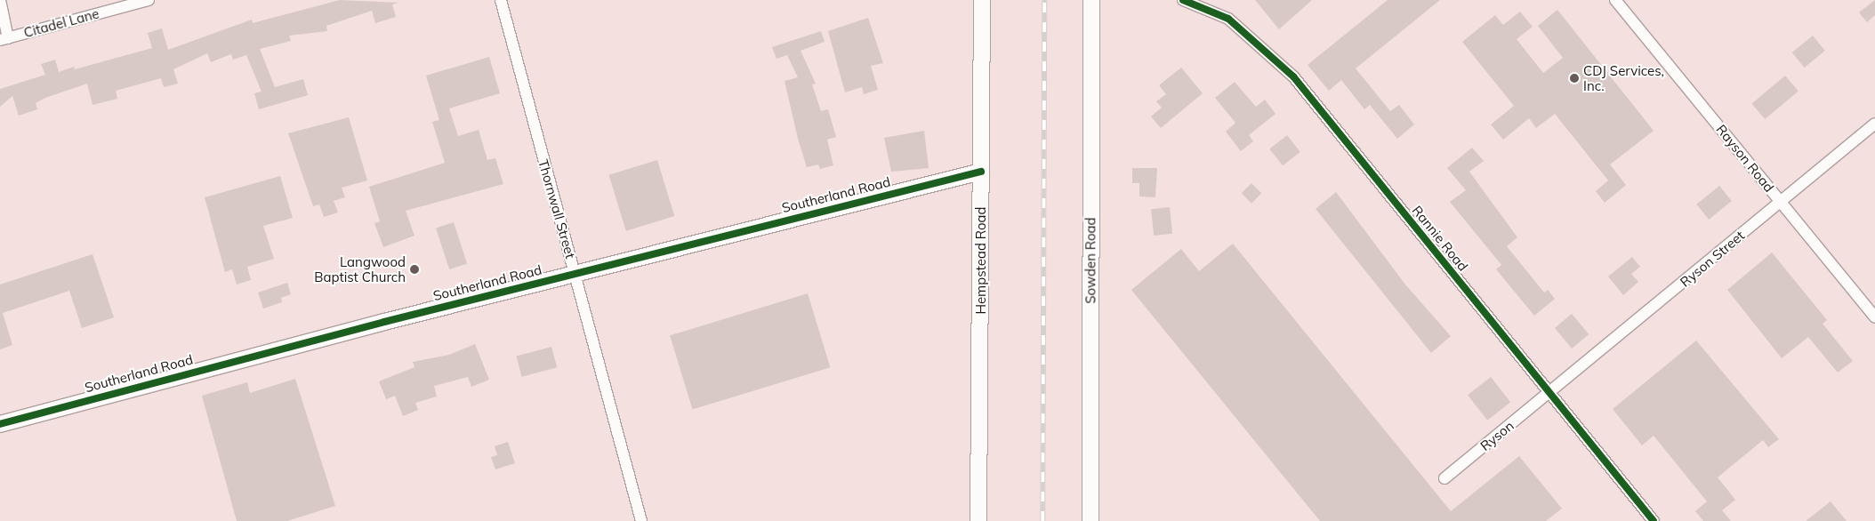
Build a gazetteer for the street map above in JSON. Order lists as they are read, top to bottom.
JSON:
{
  "streets": {
    "street": [
      "Citadel Lane",
      "Rayson Road",
      "Southerland Road",
      "Thornwall Street",
      "Rannie Road",
      "Ryson Street",
      "Hempstead Road",
      "Sowden Road",
      "Ryson"
    ]
  },
  "crossings": [
    ["Rayson Road", "Ryson Street"],
    ["Southerland Road", "Thornwall Street"],
    ["Southerland Road", "Hempstead Road"],
    ["Rannie Road", "Ryson Street"],
    ["Rannie Road", "Ryson"],
    ["Ryson Street", "Ryson"]
  ],
  "places": ["CDJ Services, Inc.", "Langwood Baptist Church"]
}
